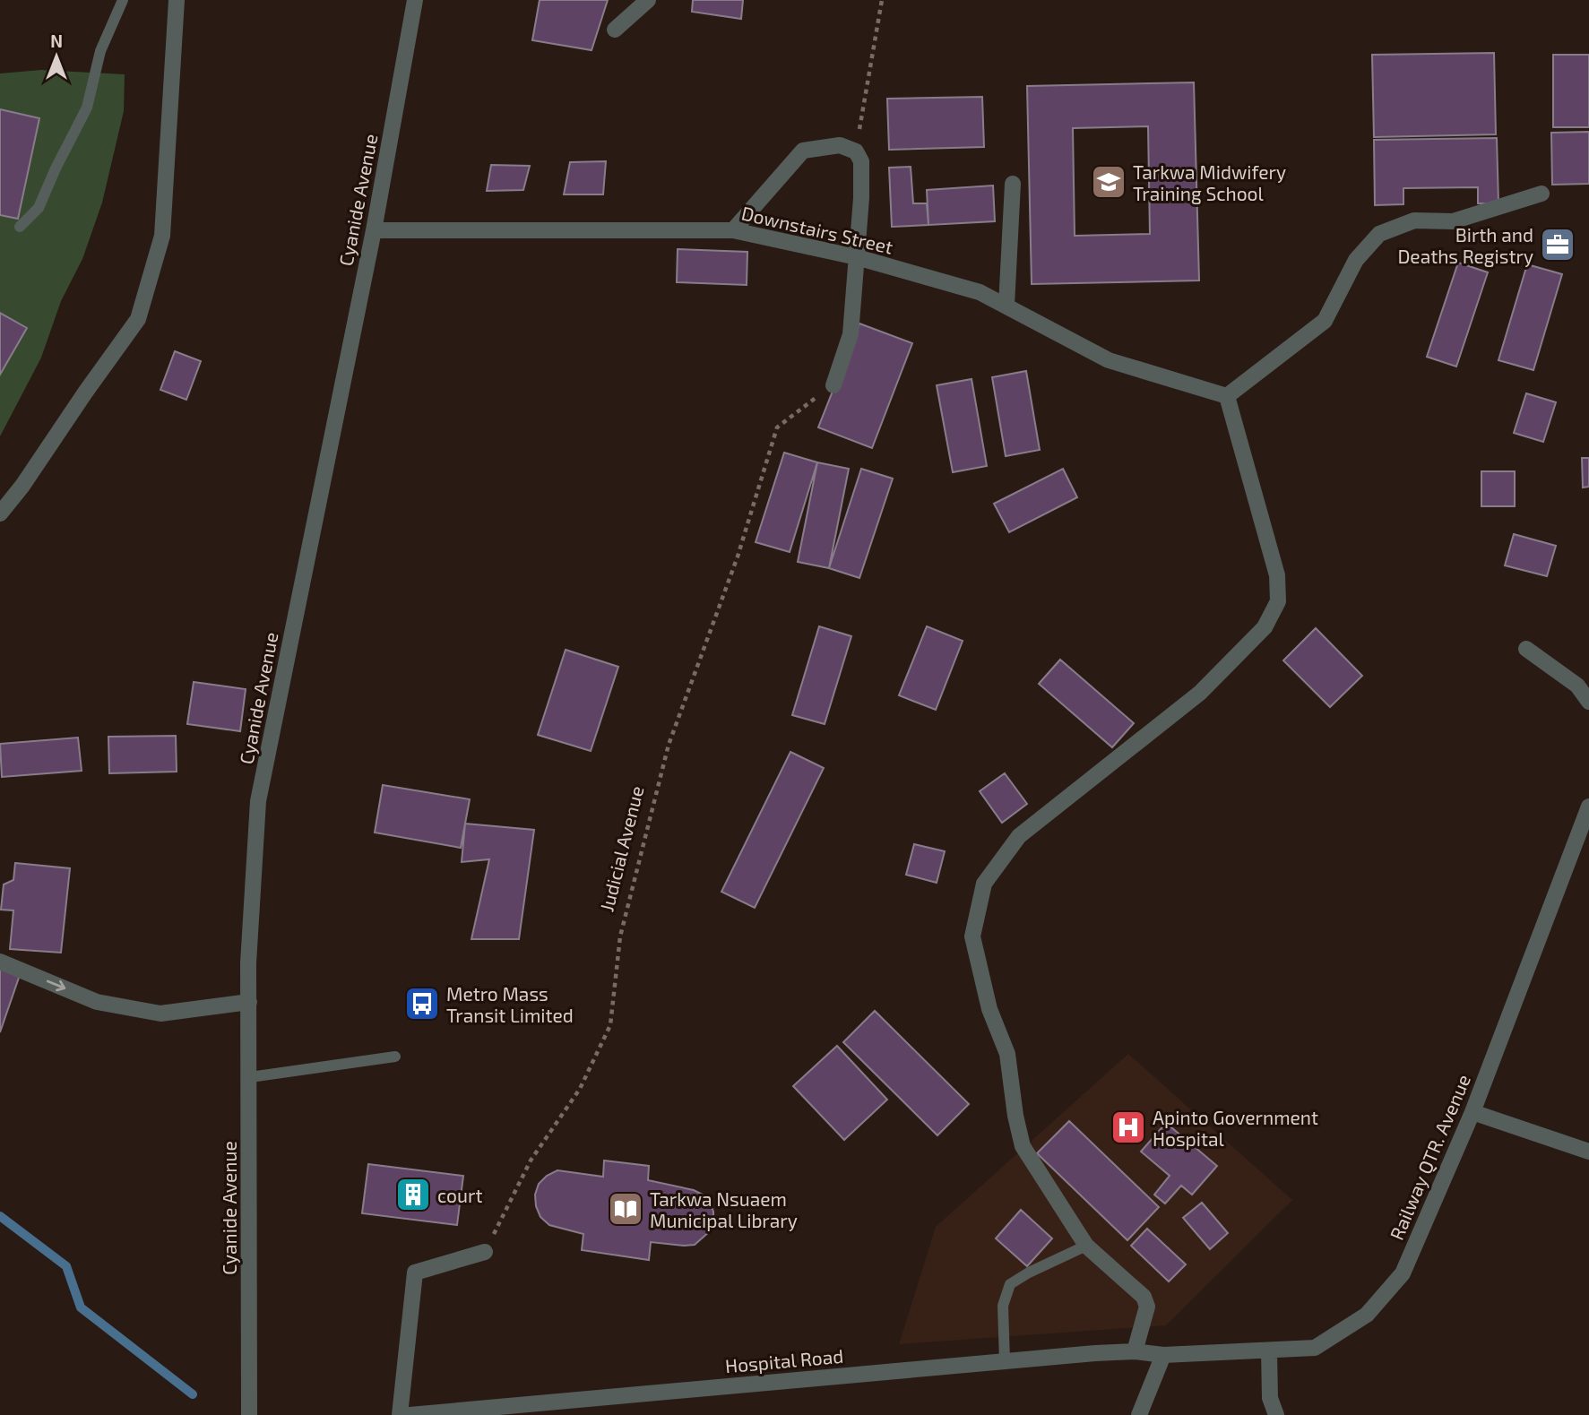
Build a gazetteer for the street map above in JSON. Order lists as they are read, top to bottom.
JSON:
{
  "streets": {
    "street": [
      "Cyanide Avenue",
      "Downstairs Street",
      "Railway QTR. Avenue",
      "Hospital Road"
    ],
    "path": ["Judicial Avenue"]
  },
  "crossings": [
    ["Cyanide Avenue", "Downstairs Street"],
    ["Railway QTR. Avenue", "Hospital Road"]
  ],
  "places": {
    "school or university": ["Tarkwa Midwifery Training School"],
    "office": ["Birth and Deaths Registry"],
    "bus stop": ["Metro Mass Transit Limited"],
    "hospital": ["Apinto Government Hospital"],
    "building": ["court"],
    "library": ["Tarkwa Nsuaem Municipal Library"]
  },
  "north": "top"
}
